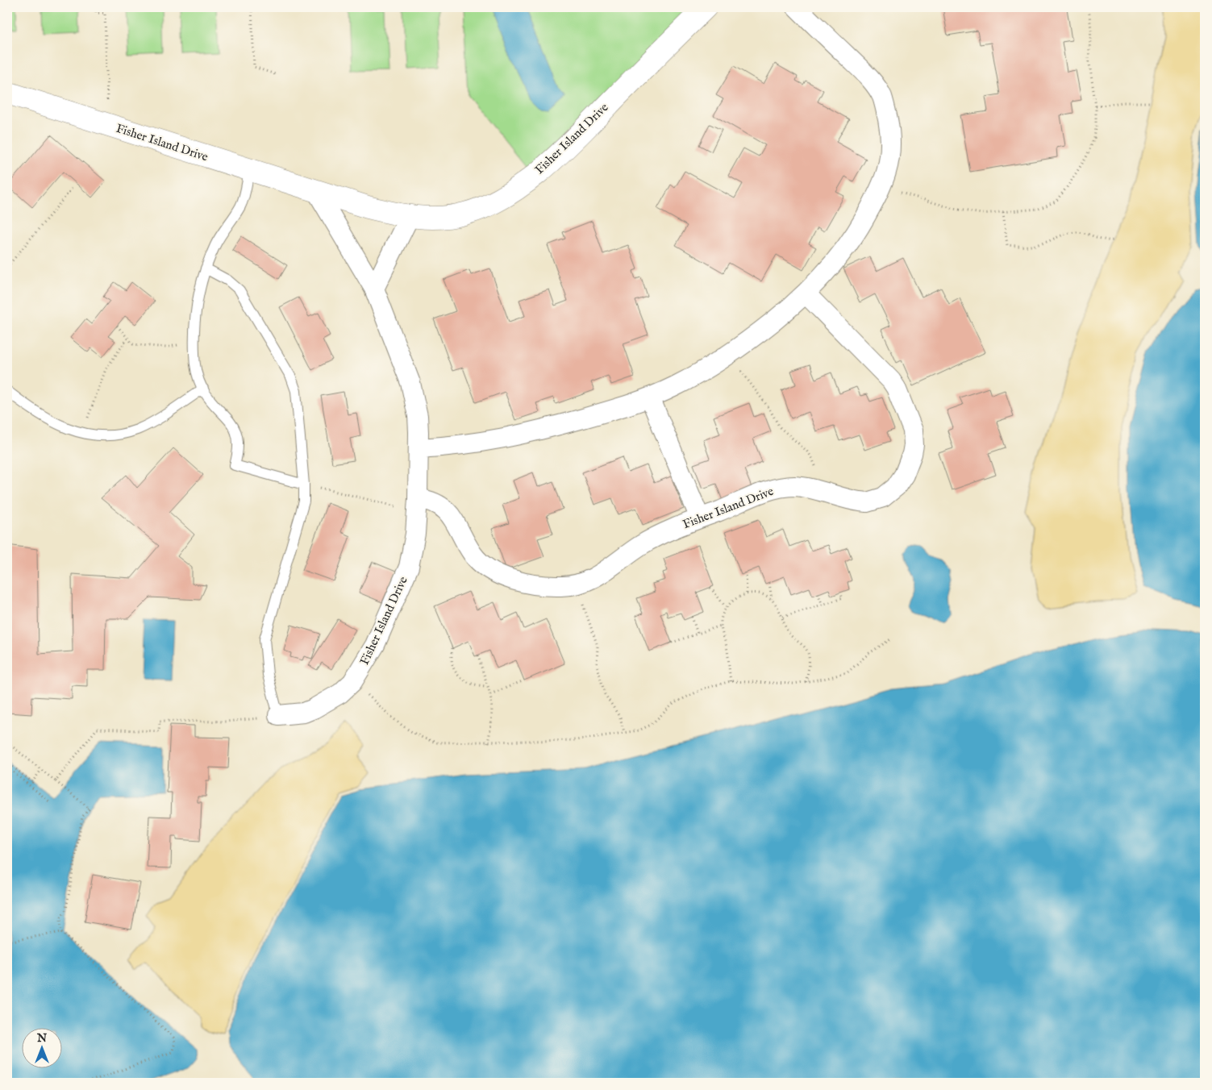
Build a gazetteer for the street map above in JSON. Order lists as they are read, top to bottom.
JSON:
{
  "streets": {
    "street": ["Fisher Island Drive"]
  },
  "north": "top"
}
